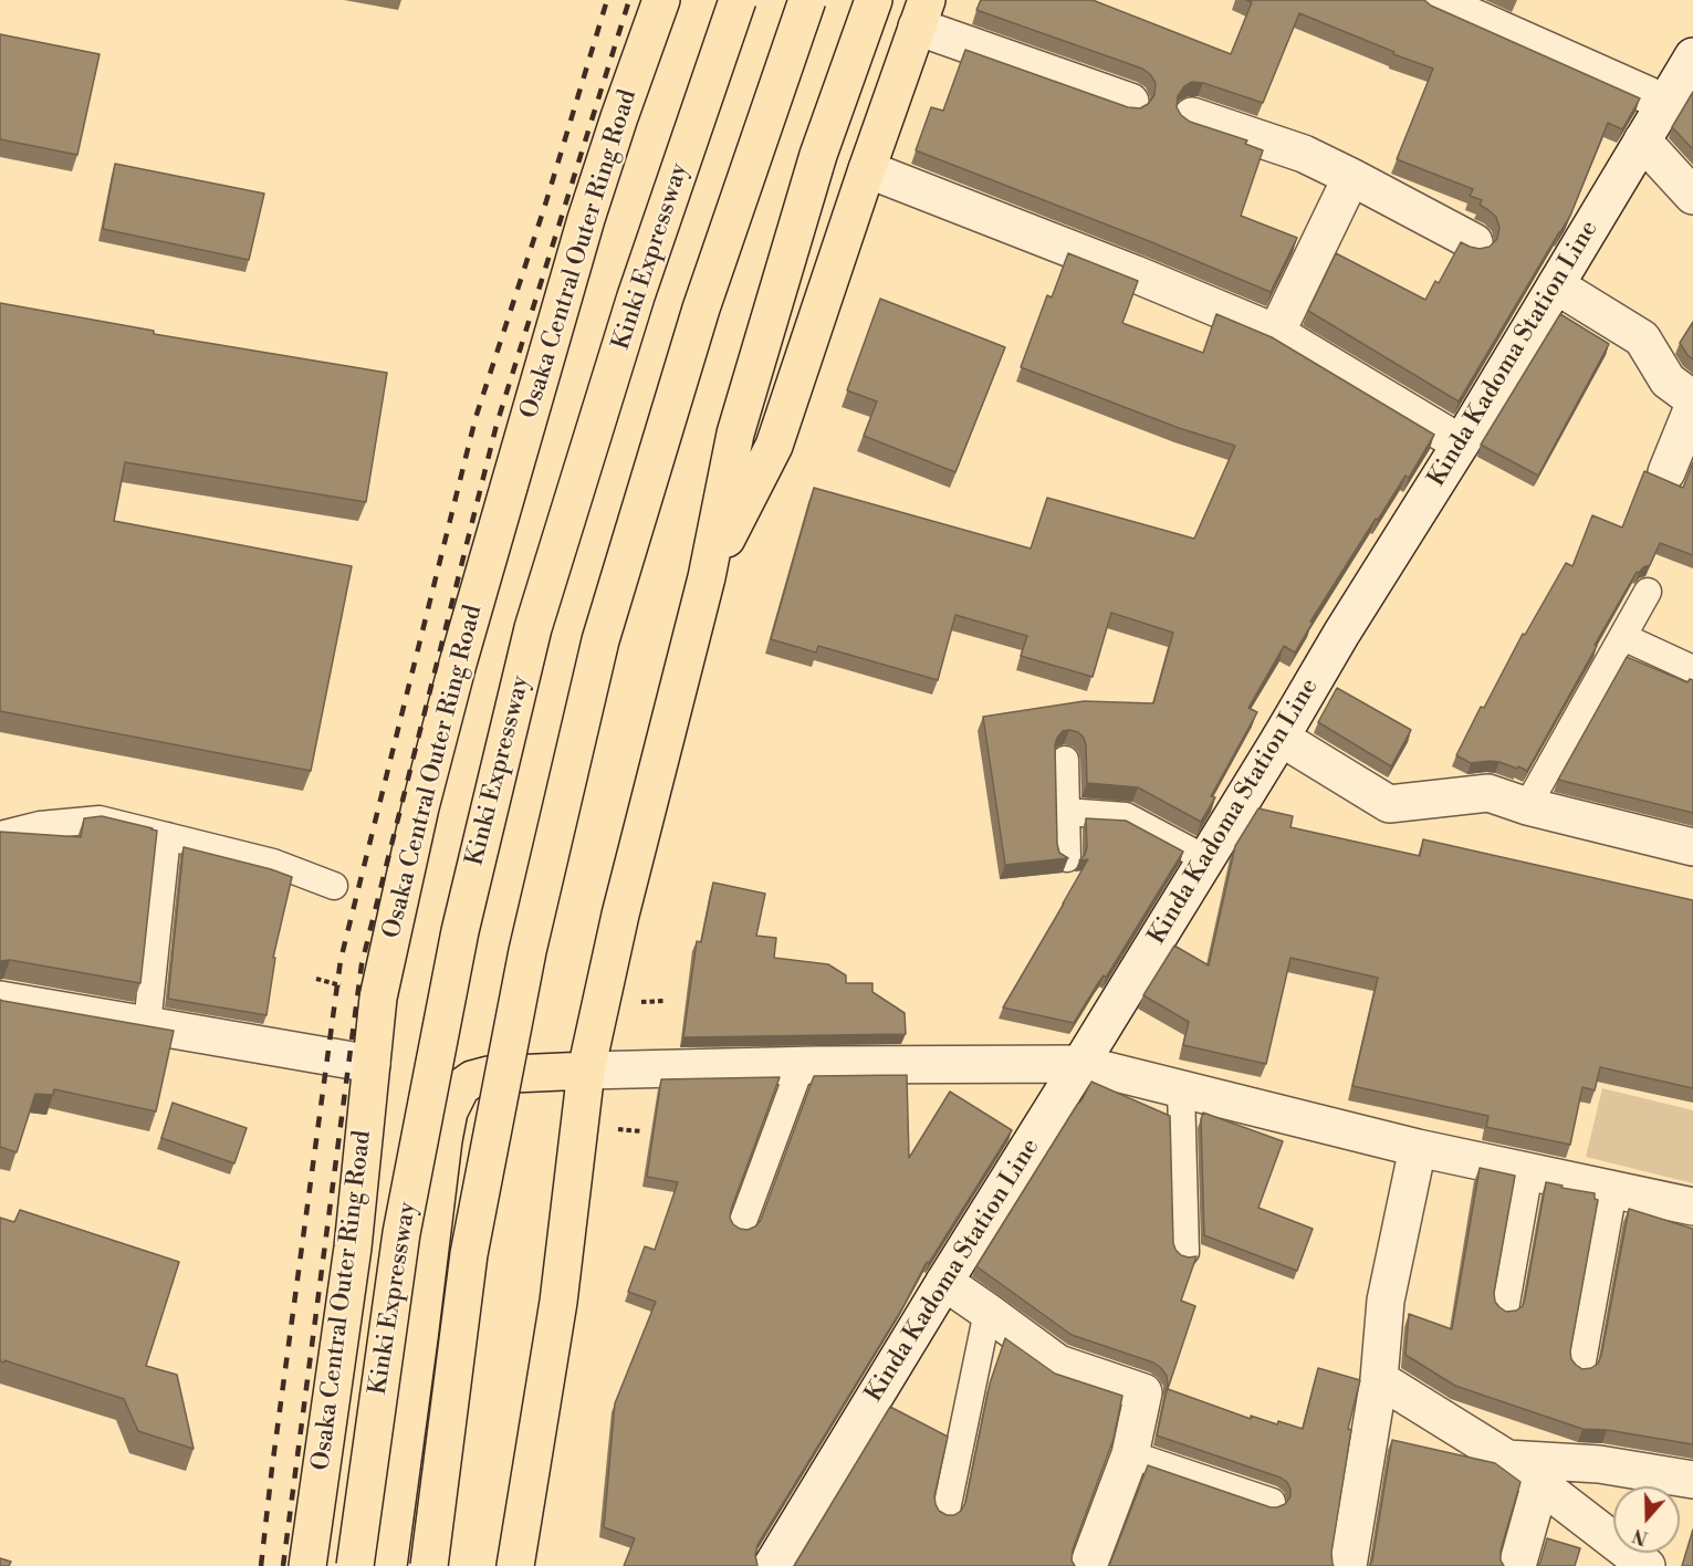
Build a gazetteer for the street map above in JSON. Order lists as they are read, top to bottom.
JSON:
{
  "streets": {
    "main road": ["Osaka Central Outer Ring Road", "Kinki Expressway"],
    "street": ["Kinda Kadoma Station Line"]
  },
  "north": "bottom"
}
